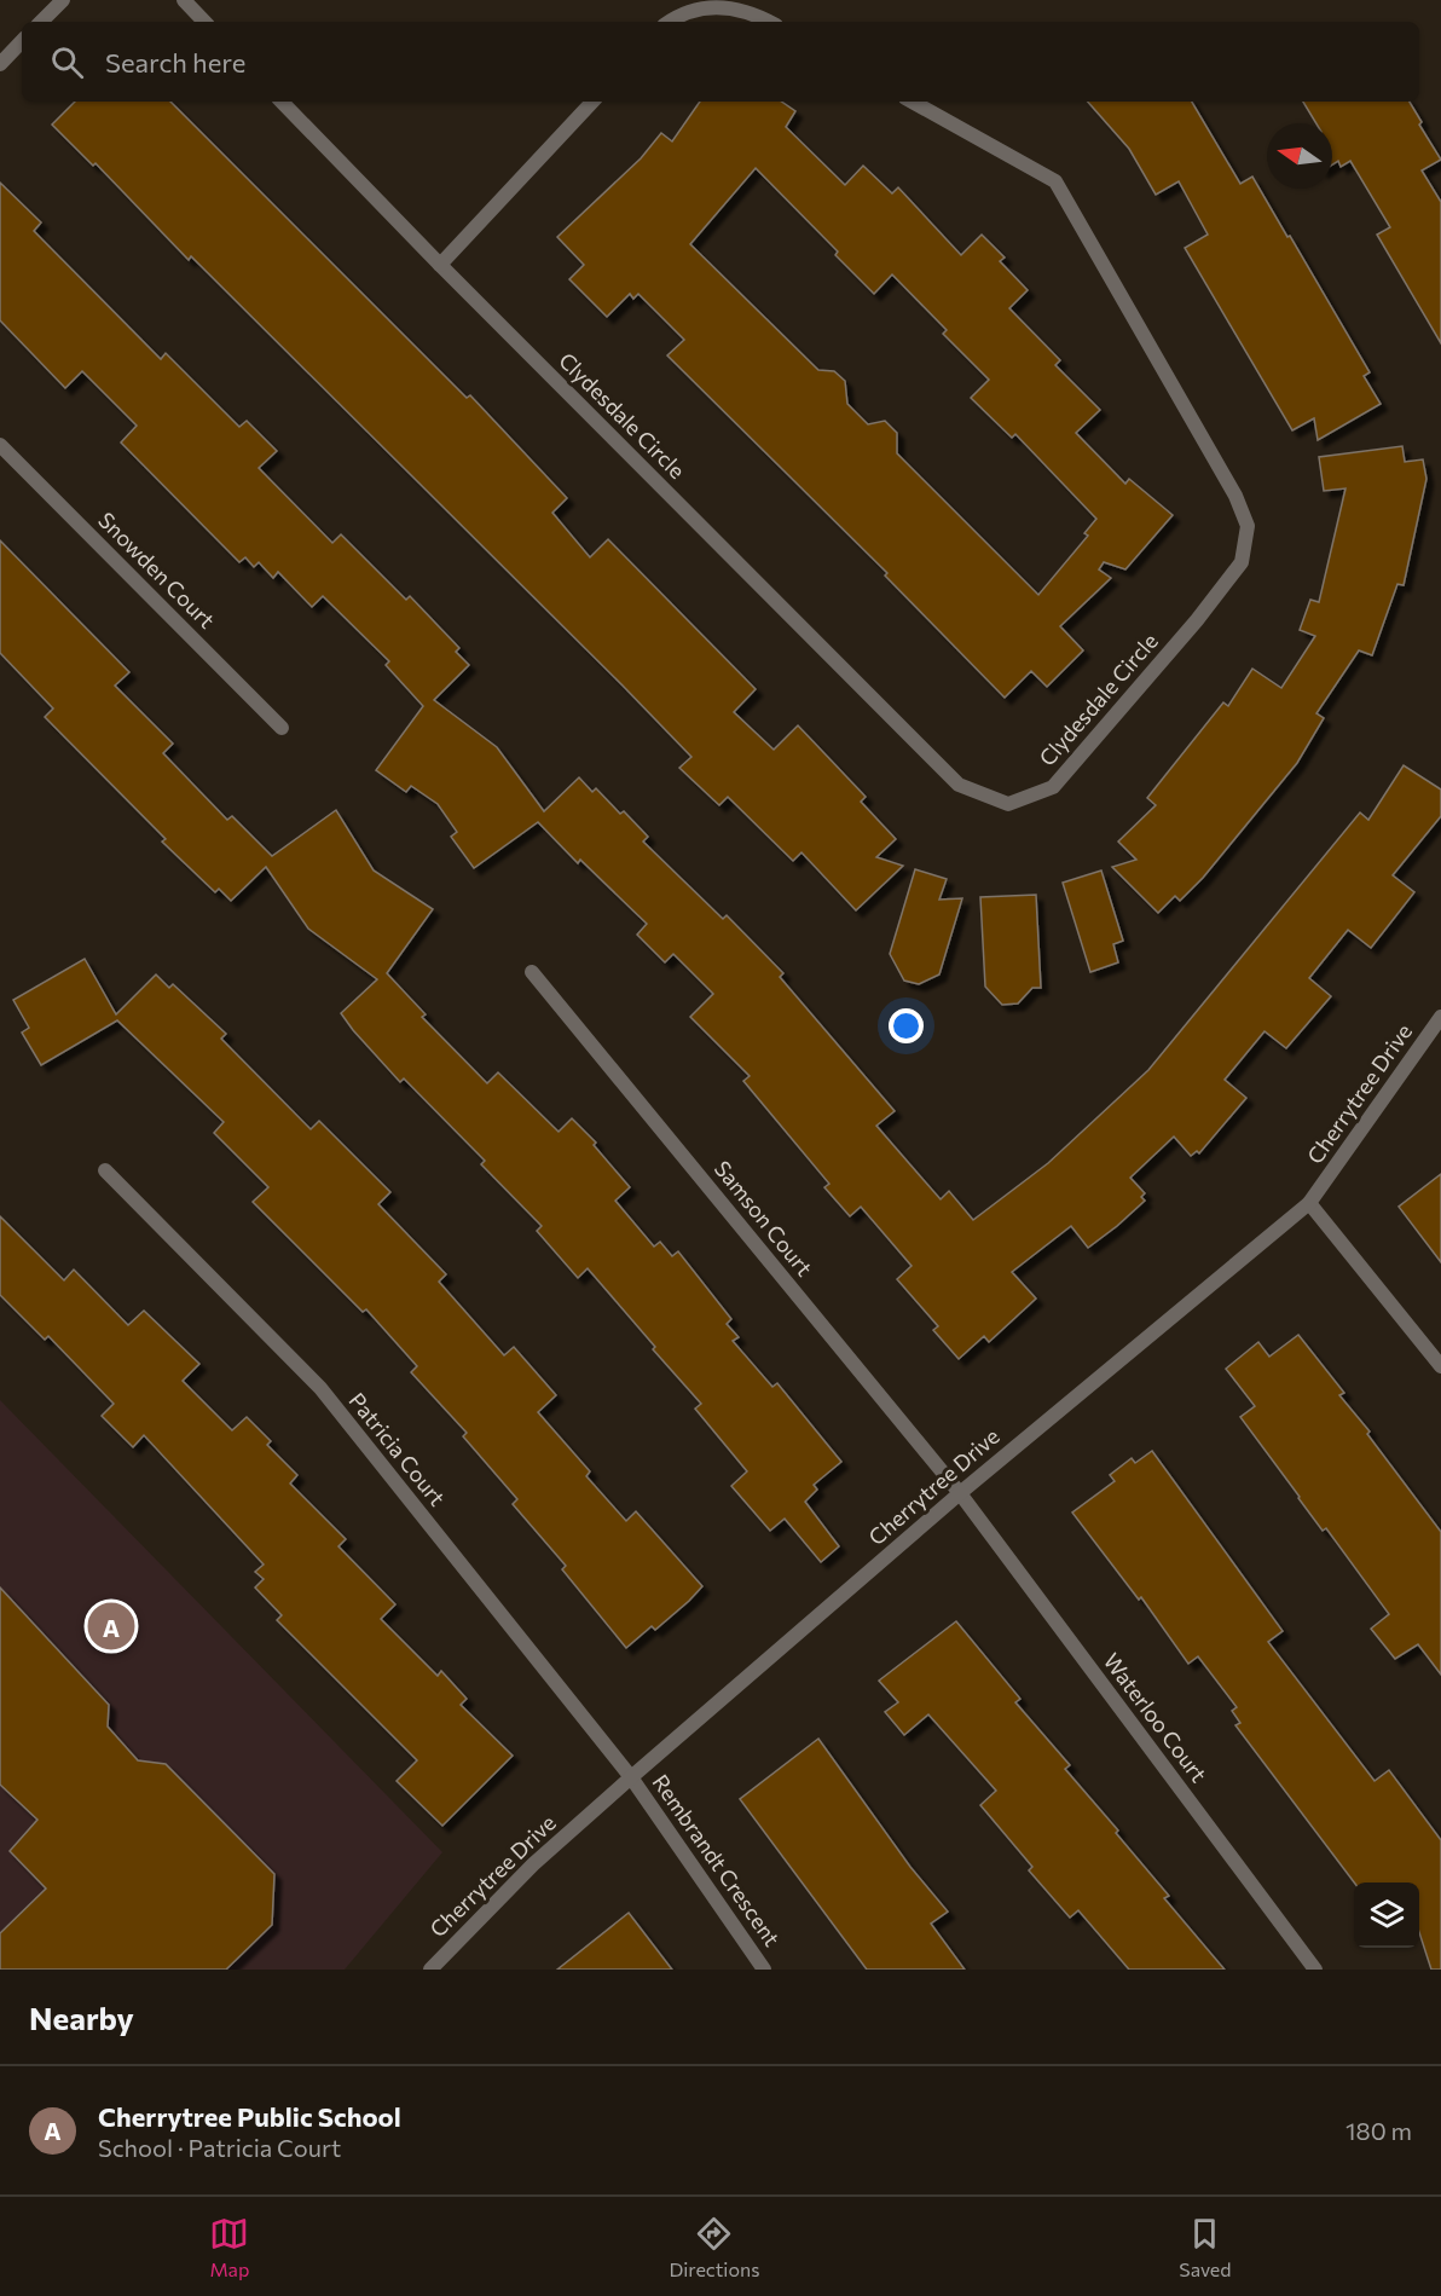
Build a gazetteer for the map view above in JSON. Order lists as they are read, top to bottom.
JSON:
{
  "streets": {
    "street": [
      "Clydesdale Circle",
      "Snowden Court",
      "Cherrytree Drive",
      "Samson Court",
      "Patricia Court",
      "Waterloo Court",
      "Rembrandt Crescent"
    ]
  },
  "crossings": [
    ["Cherrytree Drive", "Samson Court"],
    ["Cherrytree Drive", "Patricia Court"],
    ["Cherrytree Drive", "Waterloo Court"],
    ["Cherrytree Drive", "Rembrandt Crescent"],
    ["Samson Court", "Waterloo Court"],
    ["Patricia Court", "Rembrandt Crescent"]
  ],
  "north": "left",
  "page": {
    "search": "Search here",
    "pins": "A",
    "heading": "Nearby",
    "list": [
      {
        "mark": "A",
        "name": "Cherrytree Public School",
        "note": "School · Patricia Court",
        "value": "180 m"
      }
    ],
    "nav": ["Map", "Directions", "Saved"]
  }
}
